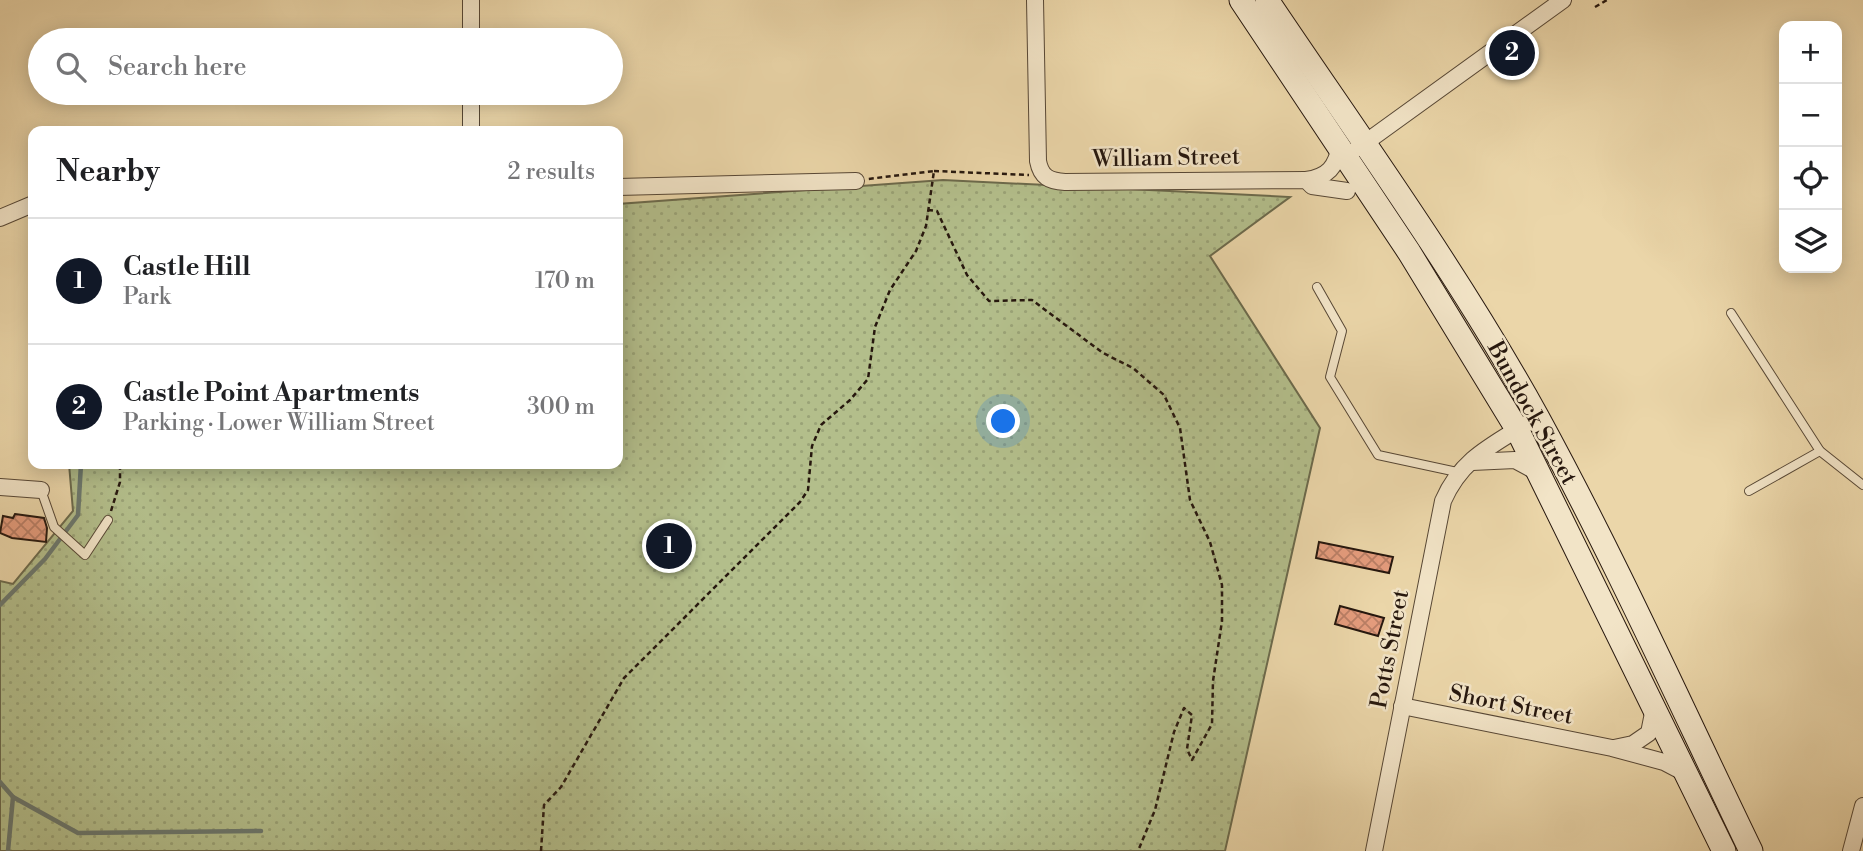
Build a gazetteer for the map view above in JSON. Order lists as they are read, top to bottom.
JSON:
{
  "streets": {
    "main road": ["Bundock Street"],
    "street": ["William Street", "Potts Street", "Short Street"]
  },
  "crossings": [
    ["Bundock Street", "Short Street"],
    ["Potts Street", "Short Street"]
  ],
  "page": {
    "map_buttons": ["+", "−"],
    "pins": ["2", "1"],
    "search": "Search here",
    "heading": ["Nearby", "2 results"],
    "list": [
      {
        "mark": "1",
        "name": "Castle Hill",
        "note": "Park",
        "value": "170 m"
      },
      {
        "mark": "2",
        "name": "Castle Point Apartments",
        "note": "Parking · Lower William Street",
        "value": "300 m"
      }
    ]
  }
}
